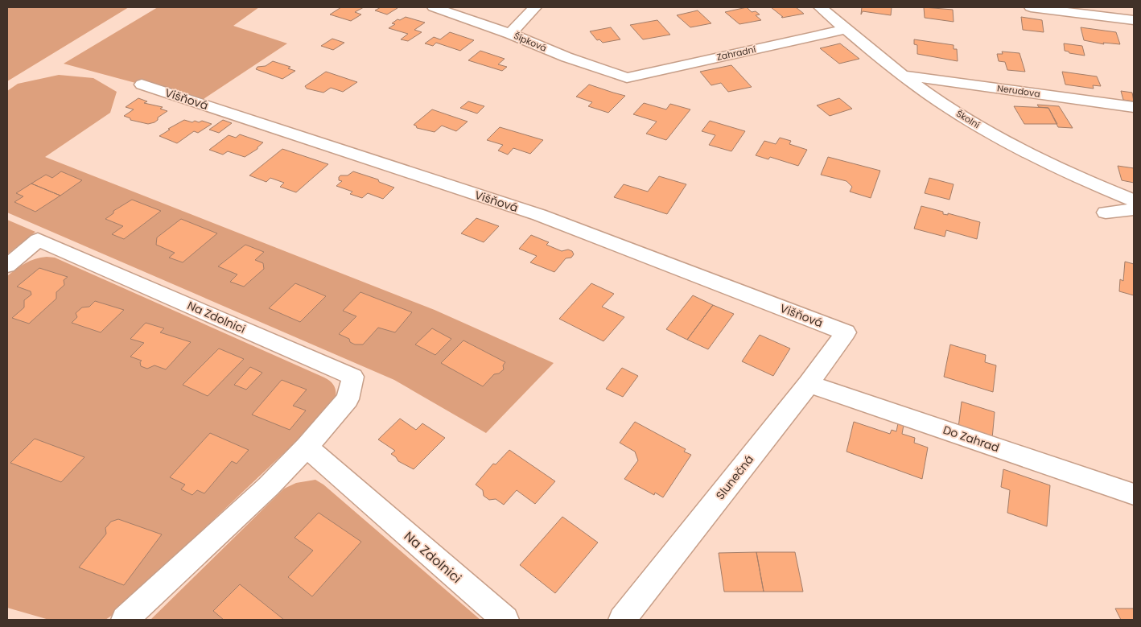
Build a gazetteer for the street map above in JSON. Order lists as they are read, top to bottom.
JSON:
{
  "streets": {
    "street": [
      "Šípková",
      "Zahradní",
      "Nerudova",
      "Višňová",
      "Školní",
      "Na Zdolnici",
      "Do Zahrad",
      "Slunečná"
    ]
  },
  "crossings": [
    ["Šípková", "Zahradní"],
    ["Zahradní", "Školní"],
    ["Nerudova", "Školní"],
    ["Višňová", "Slunečná"],
    ["Do Zahrad", "Slunečná"]
  ]
}
